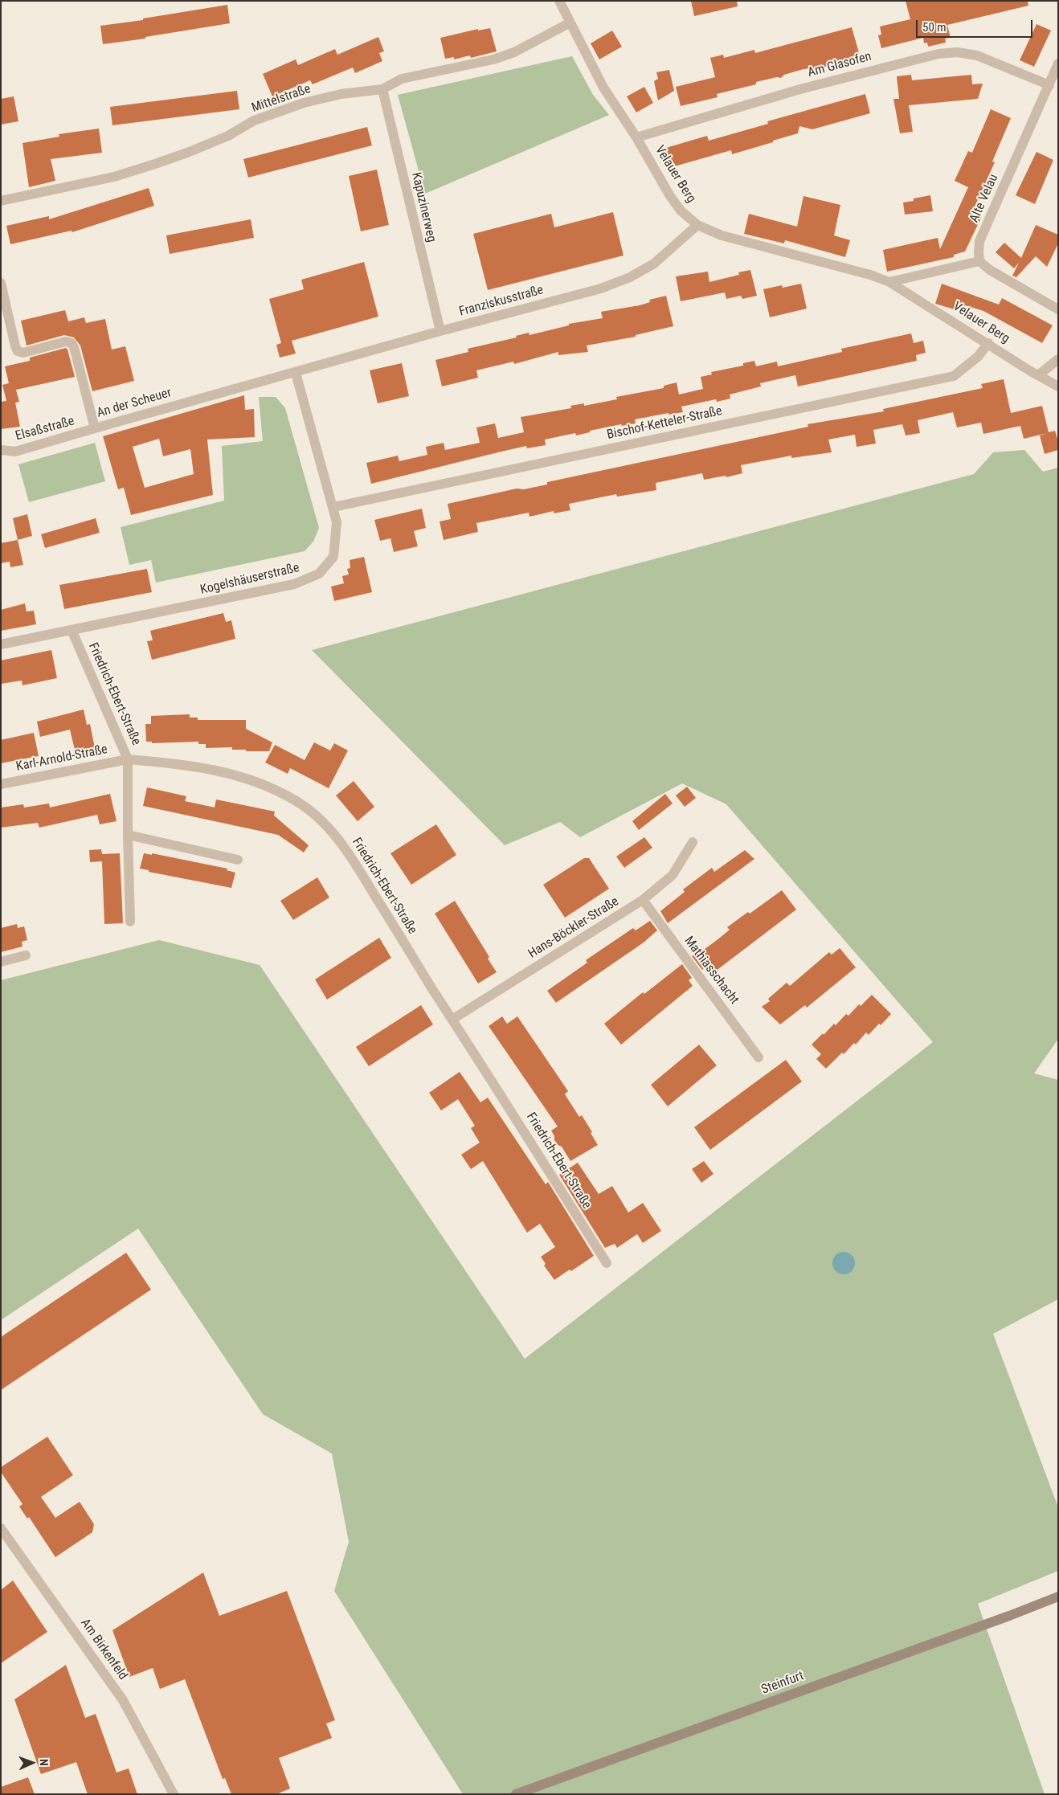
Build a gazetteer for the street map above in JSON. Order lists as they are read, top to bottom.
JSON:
{
  "streets": {
    "street": [
      "Am Glasofen",
      "Mittelstraße",
      "Velauer Berg",
      "Alte Velau",
      "Kapuzinerweg",
      "Franziskusstraße",
      "An der Scheuer",
      "Bischof-Ketteler-Straße",
      "Elsaßstraße",
      "Kogelshäuserstraße",
      "Friedrich-Ebert-Straße",
      "Karl-Arnold-Straße",
      "Hans-Böckler-Straße",
      "Mathiasschacht",
      "Am Birkenfeld",
      "Steinfurt"
    ]
  },
  "crossings": [
    ["Am Glasofen", "Velauer Berg"],
    ["Am Glasofen", "Alte Velau"],
    ["Mittelstraße", "Velauer Berg"],
    ["Mittelstraße", "Kapuzinerweg"],
    ["Velauer Berg", "Franziskusstraße"],
    ["Velauer Berg", "Bischof-Ketteler-Straße"],
    ["Kapuzinerweg", "Franziskusstraße"],
    ["Franziskusstraße", "An der Scheuer"],
    ["Franziskusstraße", "Kogelshäuserstraße"],
    ["An der Scheuer", "Elsaßstraße"],
    ["An der Scheuer", "Kogelshäuserstraße"],
    ["Bischof-Ketteler-Straße", "Kogelshäuserstraße"],
    ["Kogelshäuserstraße", "Friedrich-Ebert-Straße"],
    ["Friedrich-Ebert-Straße", "Karl-Arnold-Straße"],
    ["Friedrich-Ebert-Straße", "Hans-Böckler-Straße"],
    ["Hans-Böckler-Straße", "Mathiasschacht"]
  ],
  "scale_bar": "50 m",
  "north": "right"
}
